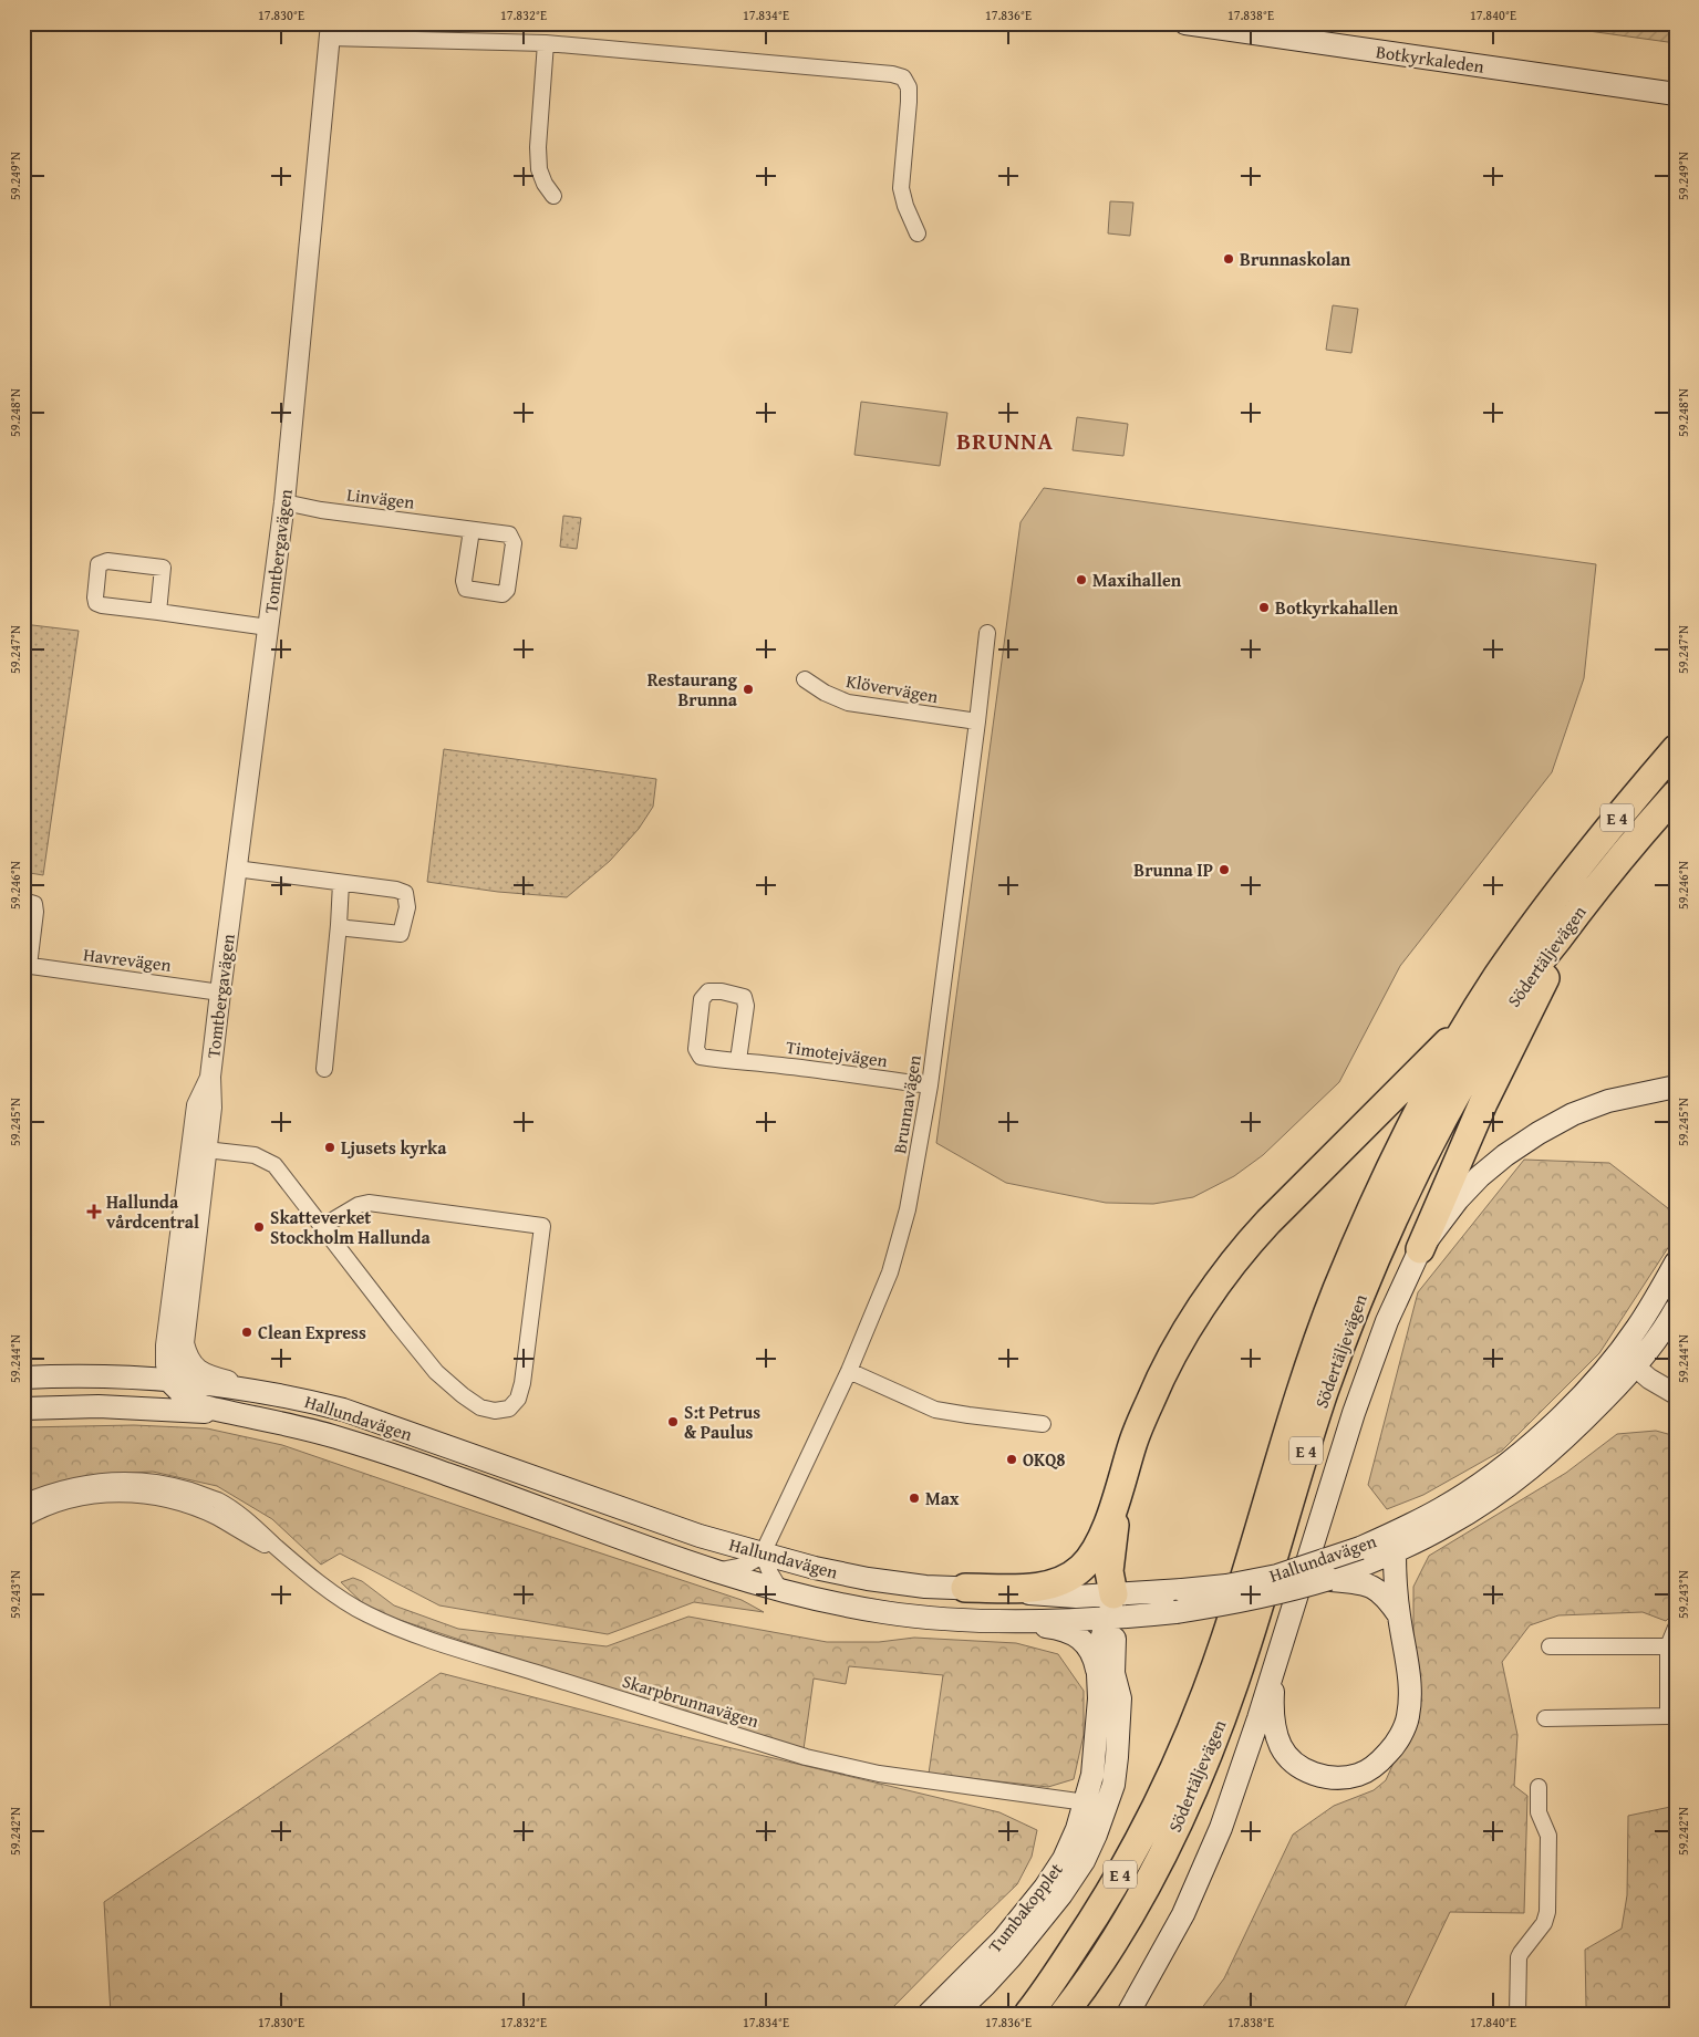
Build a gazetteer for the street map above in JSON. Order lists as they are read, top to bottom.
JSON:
{
  "streets": {
    "highway": ["E 4", "Södertäljevägen"],
    "main road": ["Botkyrkaleden", "Hallundavägen", "Tumbakopplet"],
    "street": [
      "Linvägen",
      "Tomtbergavägen",
      "Klövervägen",
      "Havrevägen",
      "Timotejvägen",
      "Brunnavägen",
      "Skarpbrunnavägen"
    ]
  },
  "crossings": [
    ["Linvägen", "Tomtbergavägen"],
    ["Tomtbergavägen", "Havrevägen"],
    ["Tomtbergavägen", "Hallundavägen"],
    ["Klövervägen", "Brunnavägen"],
    ["E 4", "Södertäljevägen"],
    ["Timotejvägen", "Brunnavägen"],
    ["Brunnavägen", "Hallundavägen"],
    ["Hallundavägen", "Tumbakopplet"],
    ["Skarpbrunnavägen", "Tumbakopplet"]
  ],
  "districts": ["BRUNNA"],
  "places": {
    "other": [
      "Brunnaskolan",
      "Maxihallen",
      "Botkyrkahallen",
      "Restaurang Brunna",
      "Brunna IP",
      "Ljusets kyrka",
      "Skatteverket Stockholm Hallunda",
      "Clean Express",
      "S:t Petrus & Paulus",
      "OKQ8",
      "Max"
    ],
    "health": ["Hallunda vårdcentral"]
  },
  "coordinates": [
    "17.830°E",
    "17.832°E",
    "17.834°E",
    "17.836°E",
    "17.838°E",
    "17.840°E",
    "59.249°N",
    "59.248°N",
    "59.247°N",
    "59.246°N",
    "59.245°N",
    "59.244°N",
    "59.243°N",
    "59.242°N"
  ]
}
